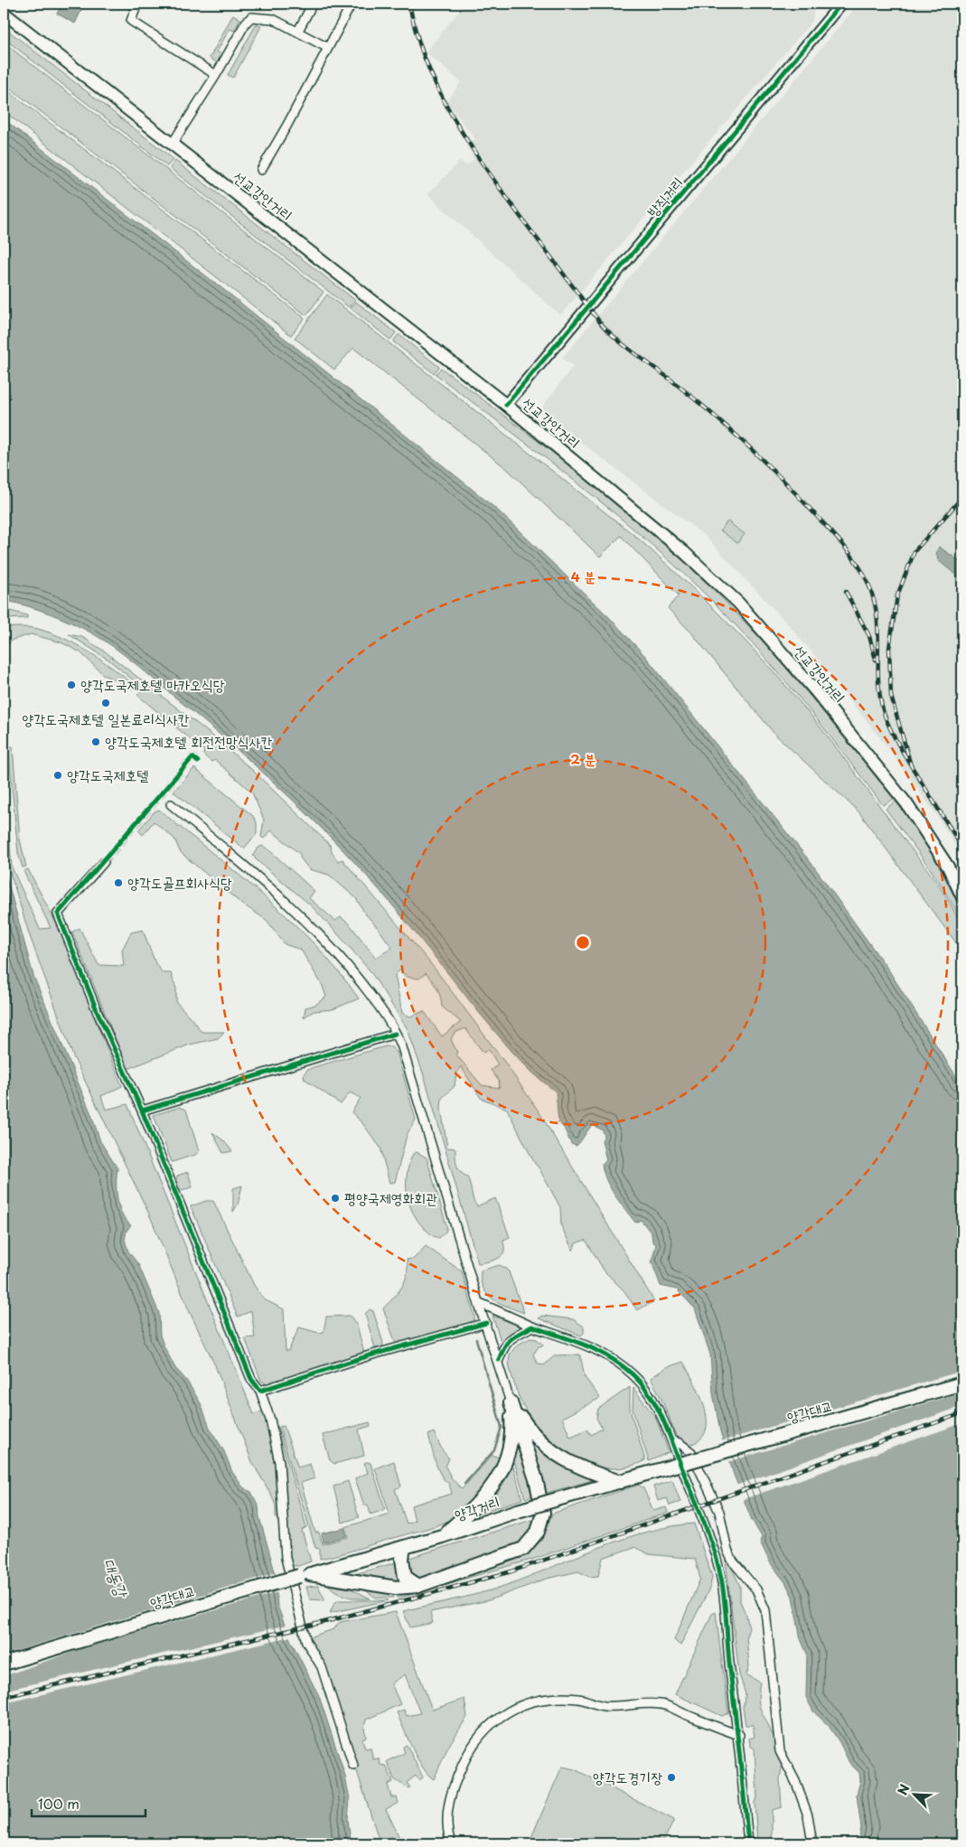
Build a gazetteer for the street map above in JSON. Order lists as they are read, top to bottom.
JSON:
{
  "streets": {
    "main road": ["선교강안거리", "양각대교", "양각거리"],
    "street": ["방직거리"]
  },
  "crossings": [
    ["선교강안거리", "방직거리"],
    ["양각대교", "양각거리"]
  ],
  "water": ["대동강"],
  "places": [
    "양각도국제호텔 마카오식당",
    "양각도국제호텔 일본료리식사칸",
    "양각도국제호텔 회전전망식사칸",
    "양각도국제호텔",
    "양각도골프회사식당",
    "평양국제영화회관",
    "양각도경기장"
  ],
  "scale_bar": "100 m",
  "north": "top left",
  "rings": ["4 분", "2 분"]
}
